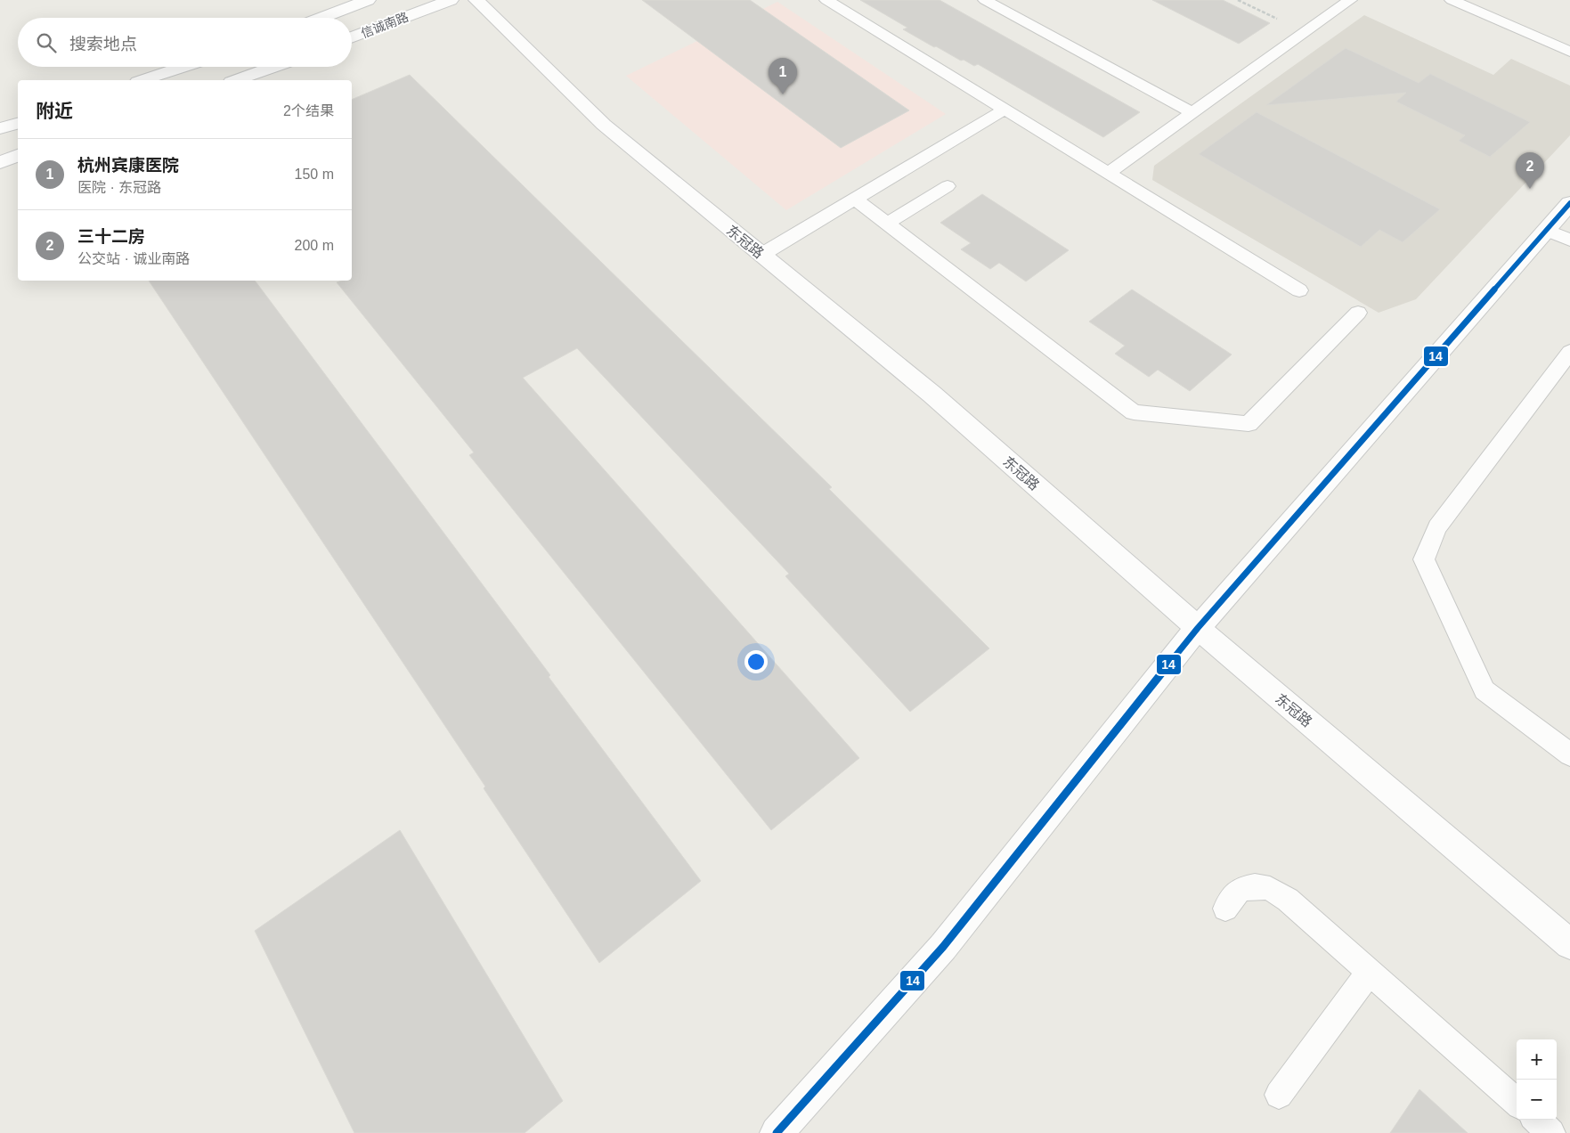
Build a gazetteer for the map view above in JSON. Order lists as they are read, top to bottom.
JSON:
{
  "streets": {
    "main road": ["信诚南路", "东冠路"]
  },
  "lines": ["transit line 14"],
  "page": {
    "search": "搜索地点",
    "pins": ["1", "2"],
    "heading": ["附近", "2个结果"],
    "list": [
      {
        "mark": "1",
        "name": "杭州宾康医院",
        "note": "医院 · 东冠路",
        "value": "150 m"
      },
      {
        "mark": "2",
        "name": "三十二房",
        "note": "公交站 · 诚业南路",
        "value": "200 m"
      }
    ],
    "map_buttons": ["+", "−"]
  }
}
